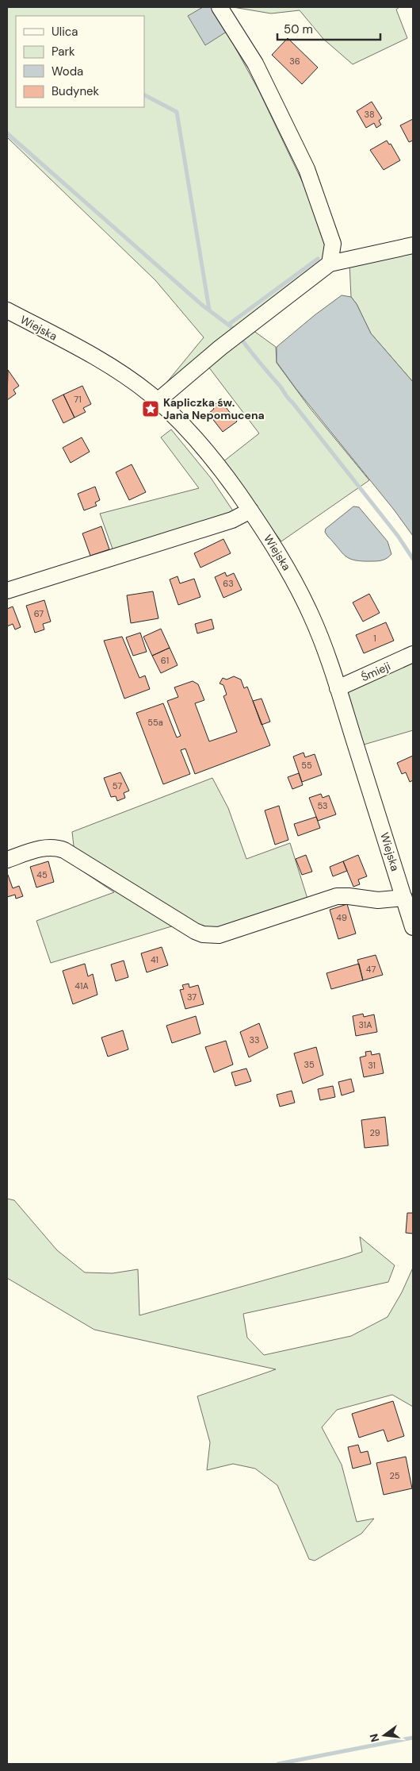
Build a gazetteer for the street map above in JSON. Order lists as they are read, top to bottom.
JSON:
{
  "streets": {
    "street": ["Wiejska", "Śmieji"]
  },
  "crossings": [
    ["Wiejska", "Śmieji"]
  ],
  "places": {
    "place": ["Kapliczka św. Jana Nepomucena"]
  },
  "house_numbers": [
    "36",
    "38",
    "71",
    "63",
    "67",
    "1",
    "61",
    "55a",
    "55",
    "57",
    "53",
    "45",
    "49",
    "41",
    "47",
    "41A",
    "37",
    "31A",
    "33",
    "35",
    "31",
    "29",
    "25"
  ],
  "legend": [
    "Ulica",
    "Park",
    "Woda",
    "Budynek"
  ],
  "scale_bar": "50 m",
  "north": "left"
}
